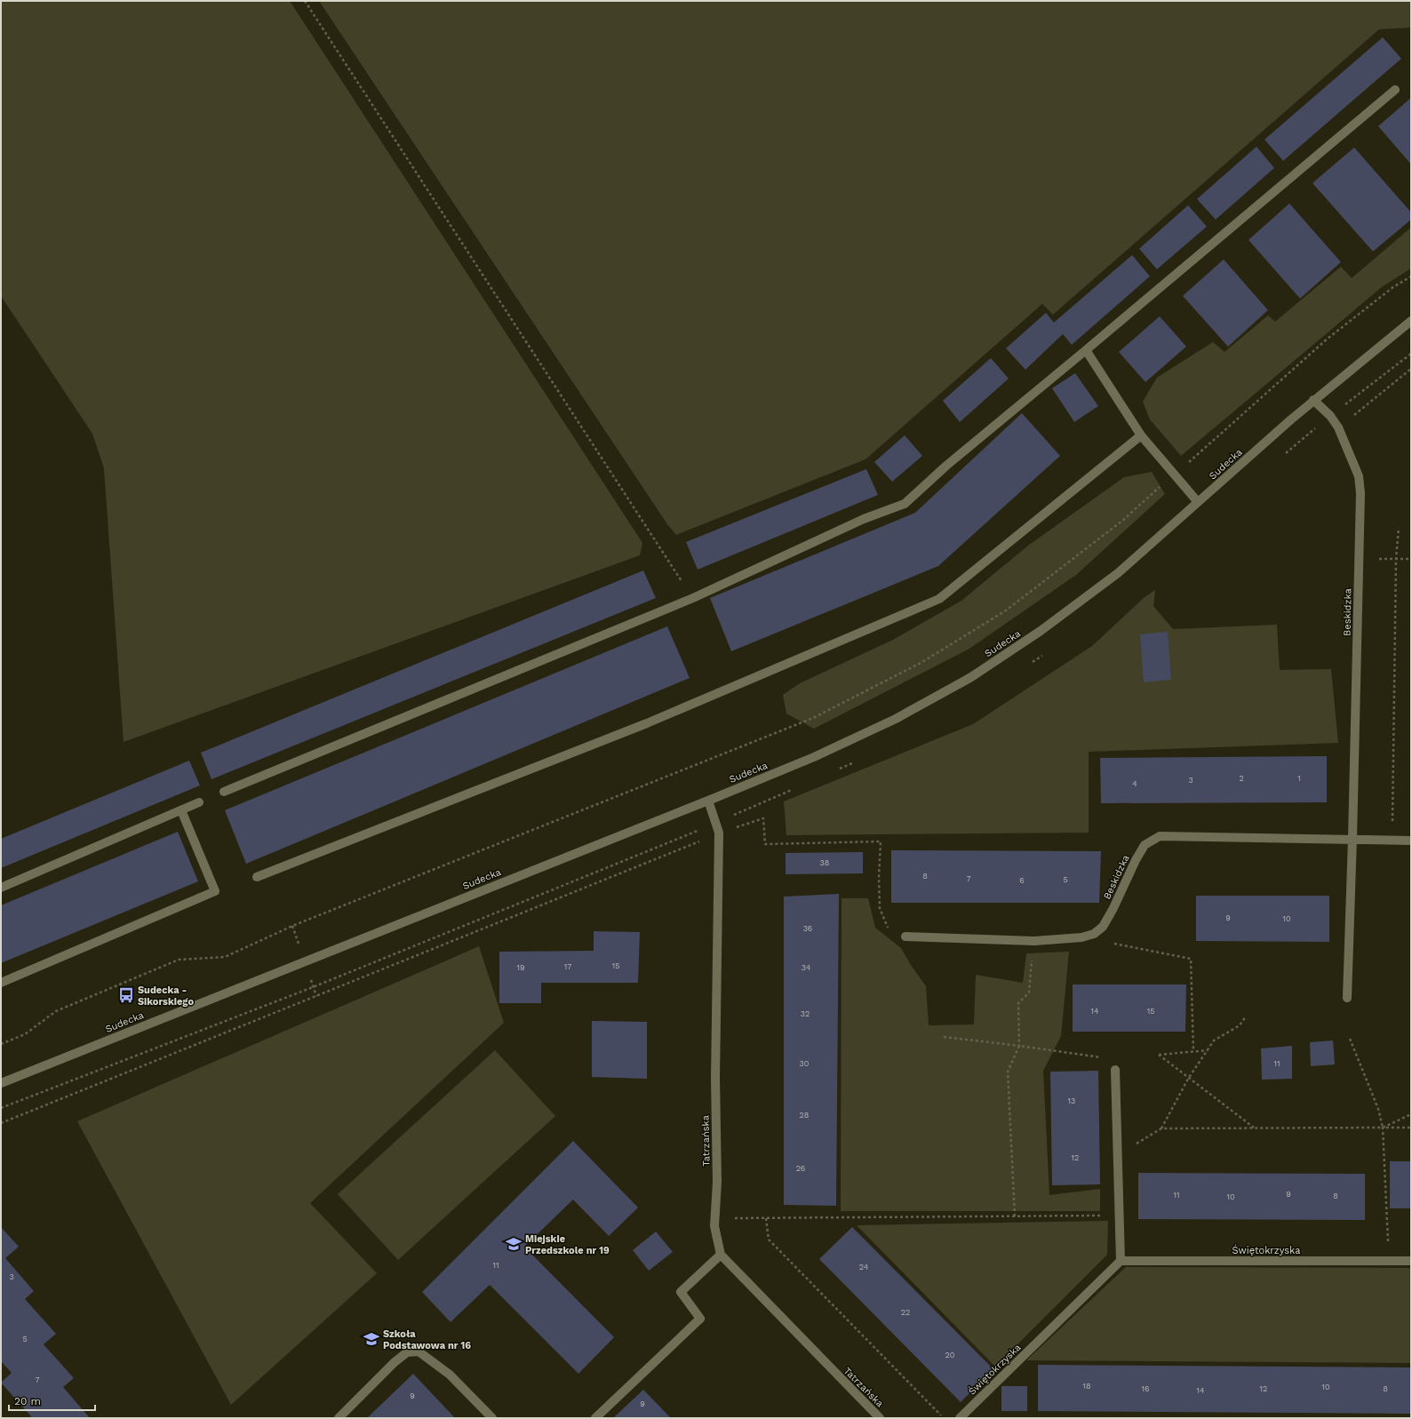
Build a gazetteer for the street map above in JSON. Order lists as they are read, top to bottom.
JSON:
{
  "streets": {
    "street": [
      "Sudecka",
      "Beskidzka",
      "Tatrzańska",
      "Świętokrzyska"
    ]
  },
  "crossings": [
    ["Sudecka", "Beskidzka"],
    ["Sudecka", "Tatrzańska"]
  ],
  "places": {
    "bus stop": ["Sudecka - Sikorskiego"],
    "school or university": ["Miejskie Przedszkole nr 19", "Szkoła Podstawowa nr 16"]
  },
  "house_numbers": [
    "2",
    "1",
    "3",
    "4",
    "38",
    "8",
    "7",
    "5",
    "6",
    "9",
    "10",
    "36",
    "15",
    "17",
    "19",
    "34",
    "14",
    "15",
    "32",
    "30",
    "11",
    "13",
    "28",
    "12",
    "26",
    "9",
    "11",
    "8",
    "10",
    "11",
    "24",
    "3",
    "22",
    "5",
    "20",
    "7",
    "18",
    "10",
    "16",
    "12",
    "8",
    "14",
    "9",
    "9"
  ],
  "scale_bar": "20 m"
}
